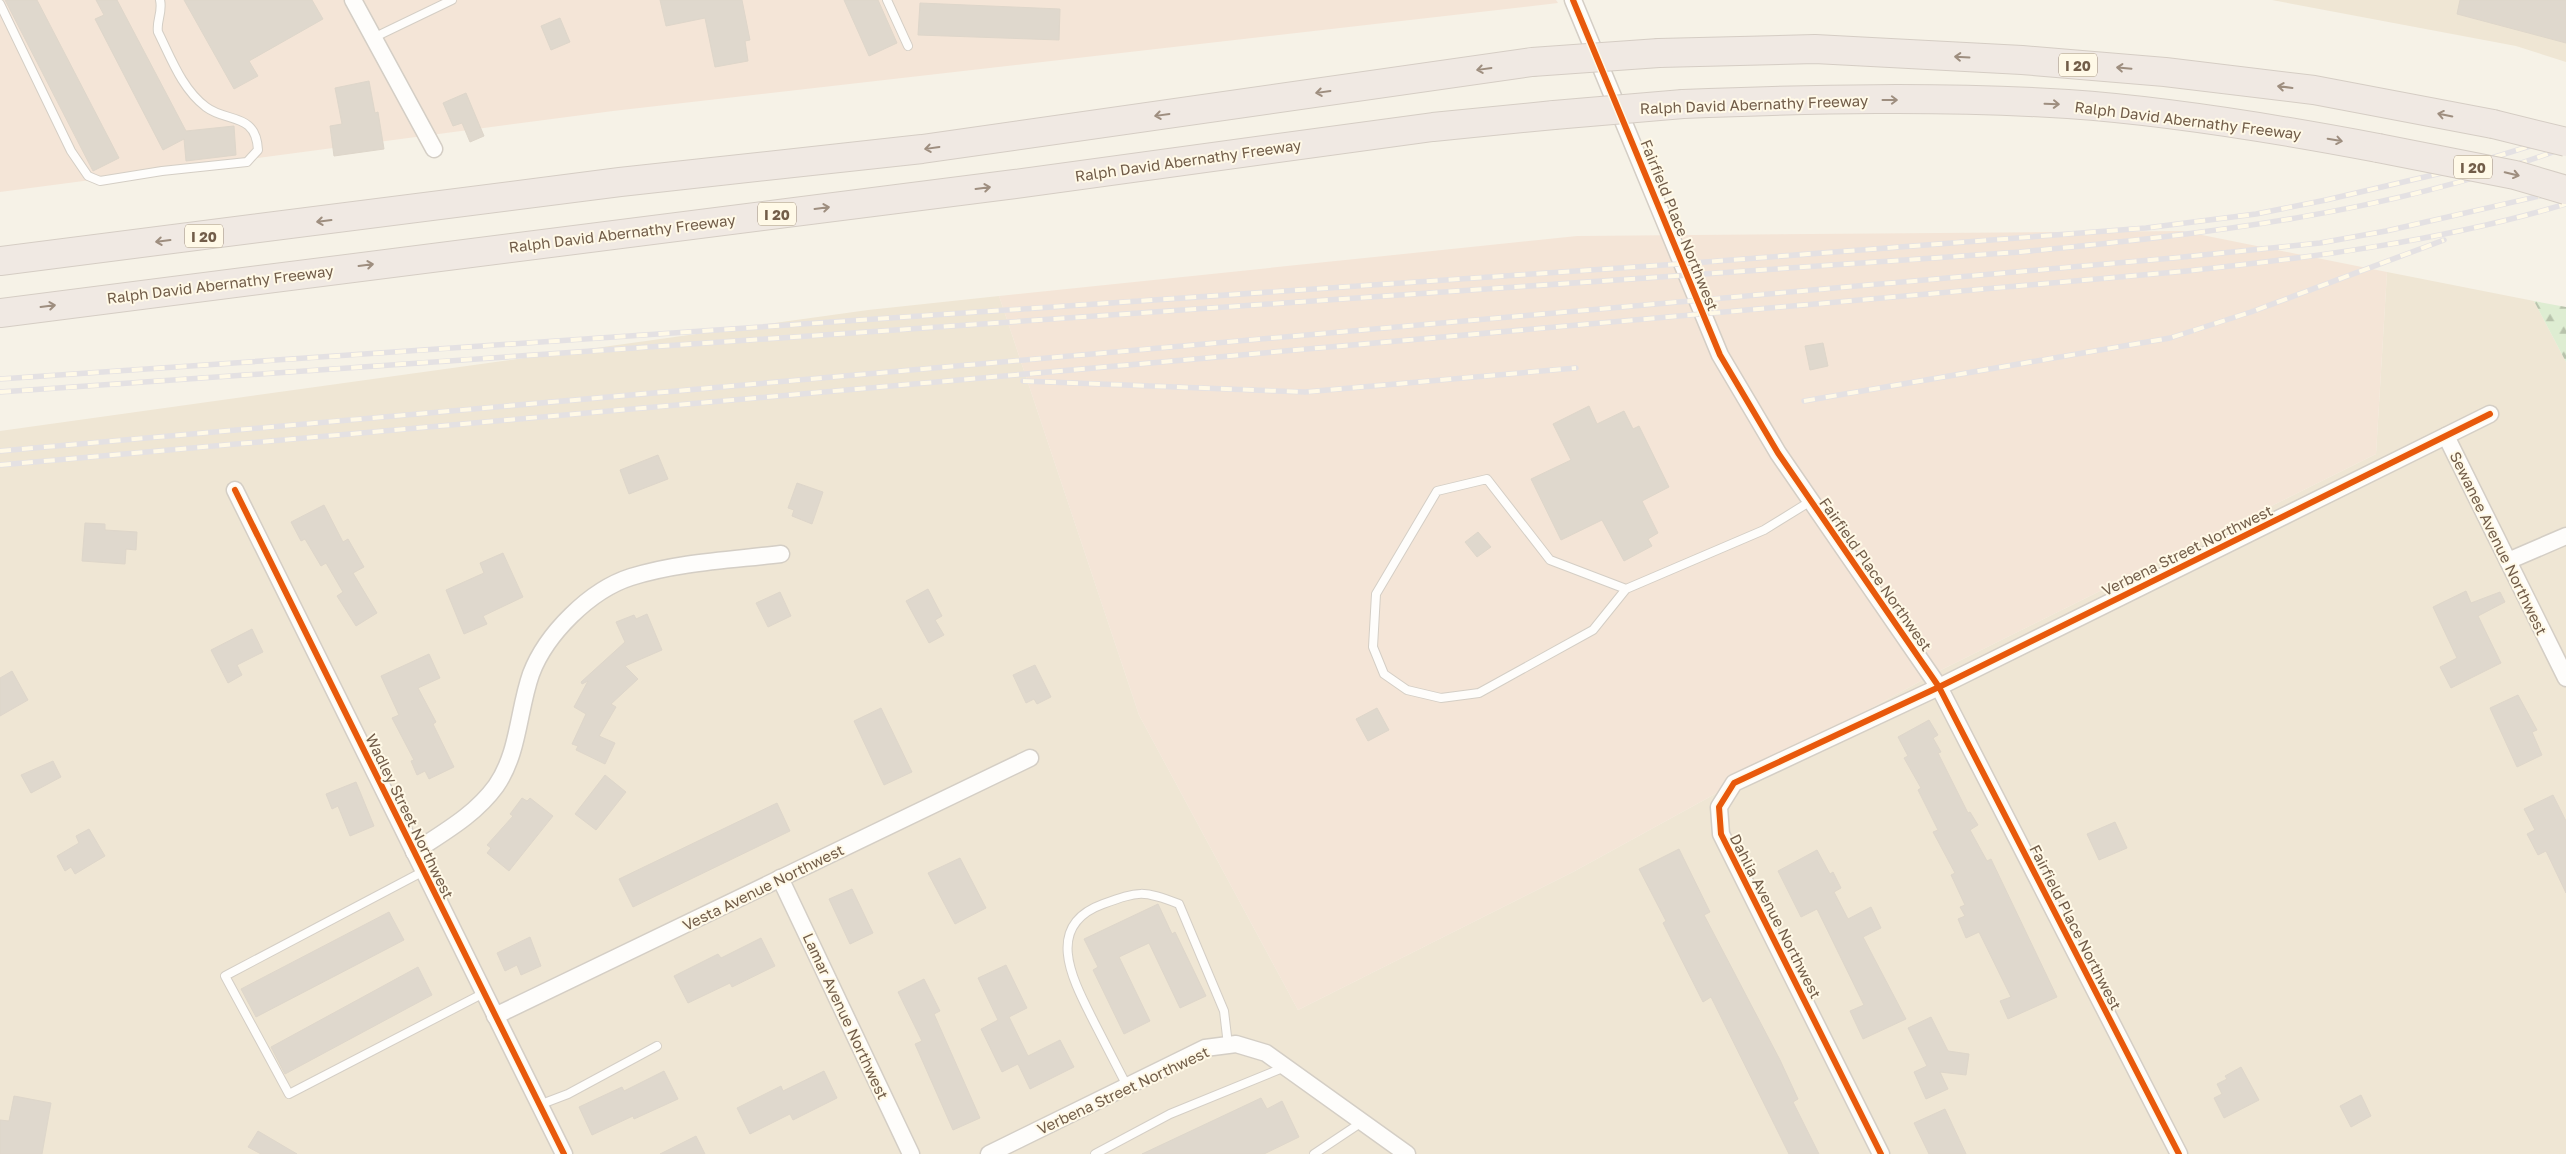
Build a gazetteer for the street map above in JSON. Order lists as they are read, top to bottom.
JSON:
{
  "streets": {
    "highway": ["I 20", "Ralph David Abernathy Freeway"],
    "street": [
      "Fairfield Place Northwest",
      "Sewanee Avenue Northwest",
      "Verbena Street Northwest",
      "Wadley Street Northwest",
      "Vesta Avenue Northwest",
      "Dahlia Avenue Northwest",
      "Lamar Avenue Northwest"
    ]
  },
  "crossings": [
    ["Fairfield Place Northwest", "Verbena Street Northwest"],
    ["Fairfield Place Northwest", "Dahlia Avenue Northwest"],
    ["Sewanee Avenue Northwest", "Verbena Street Northwest"],
    ["Verbena Street Northwest", "Dahlia Avenue Northwest"],
    ["Wadley Street Northwest", "Vesta Avenue Northwest"],
    ["Vesta Avenue Northwest", "Lamar Avenue Northwest"]
  ]
}
